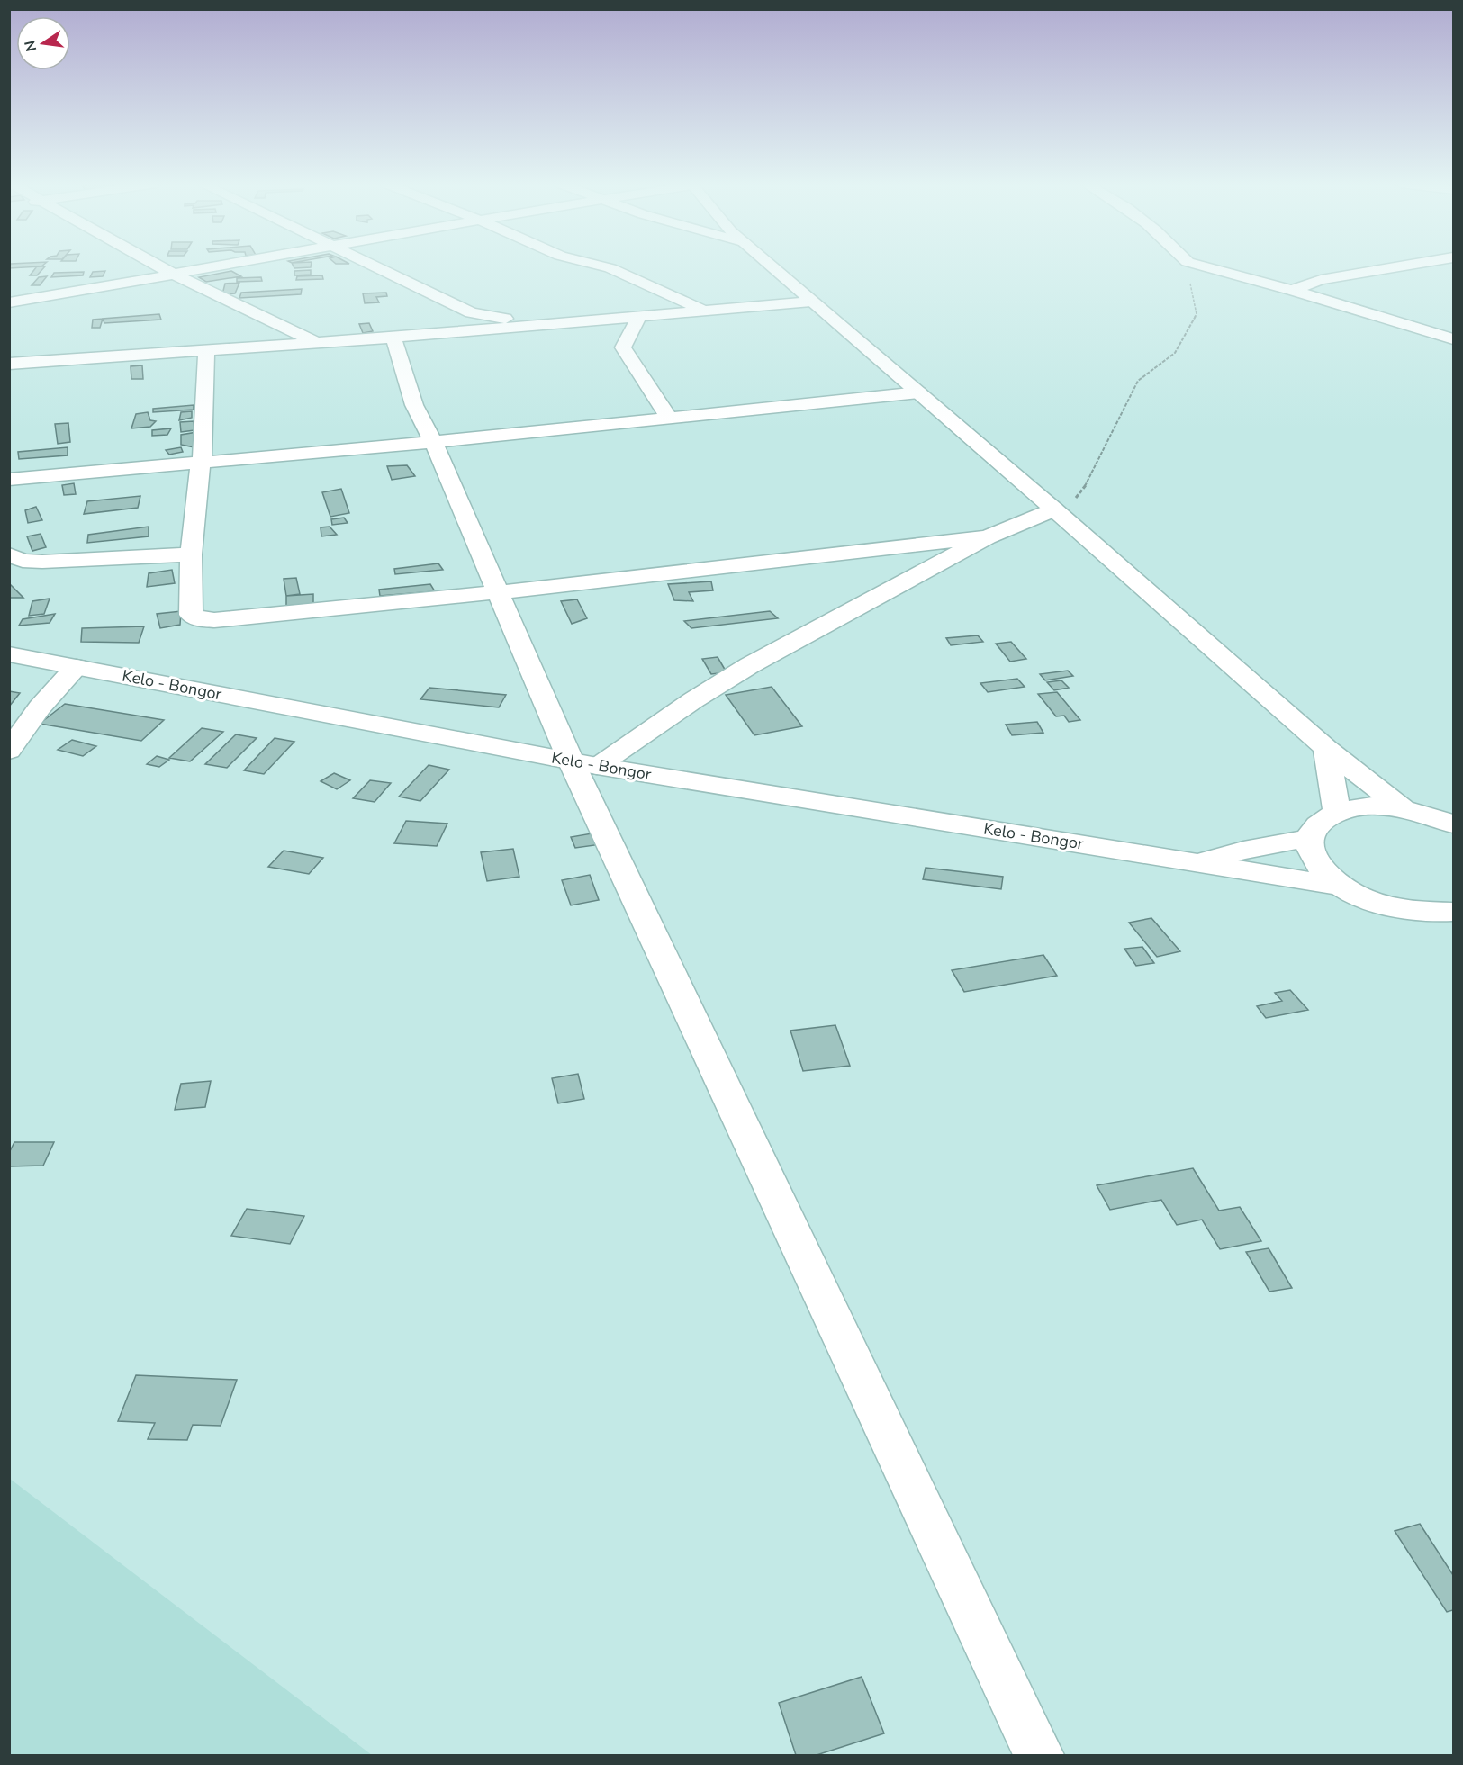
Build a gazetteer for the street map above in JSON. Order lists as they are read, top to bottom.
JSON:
{
  "streets": {
    "main road": ["Kelo - Bongor"]
  },
  "north": "left"
}
